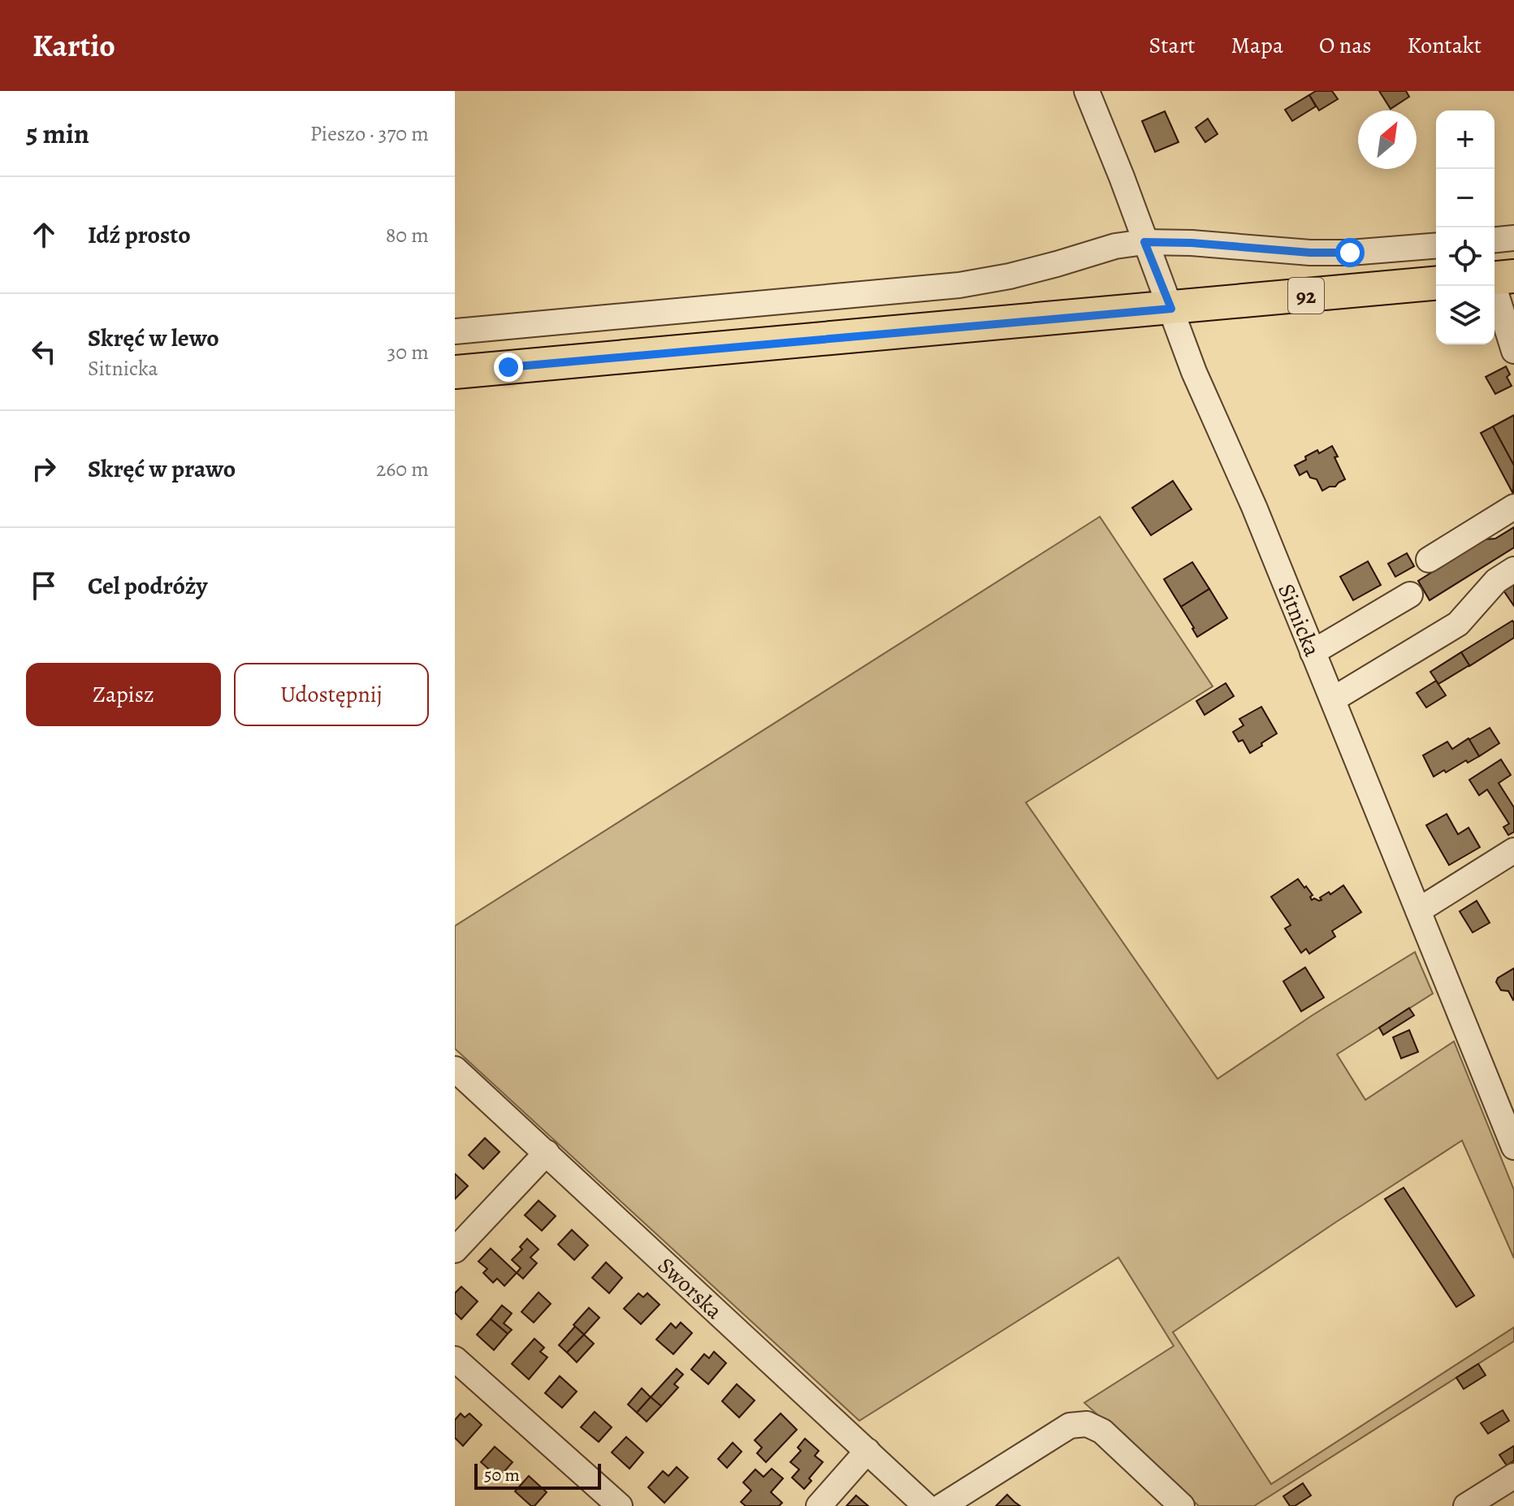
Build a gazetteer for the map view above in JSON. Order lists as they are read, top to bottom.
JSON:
{
  "streets": {
    "main road": ["92"],
    "street": ["Sitnicka", "Sworska"]
  },
  "crossings": [
    ["92", "Sitnicka"]
  ],
  "scale_bar": "50 m",
  "north": "top right",
  "page": {
    "header": "Kartio",
    "nav": [
      "Start",
      "Mapa",
      "O nas",
      "Kontakt"
    ],
    "heading": ["5 min", "Pieszo · 370 m"],
    "map_buttons": ["+", "−"],
    "list": [
      ["Idź prosto", "80 m"],
      ["Skręć w lewo", "Sitnicka", "30 m"],
      ["Skręć w prawo", "260 m"],
      "Cel podróży"
    ],
    "buttons": ["Zapisz", "Udostępnij"],
    "scale": "50 m"
  }
}
